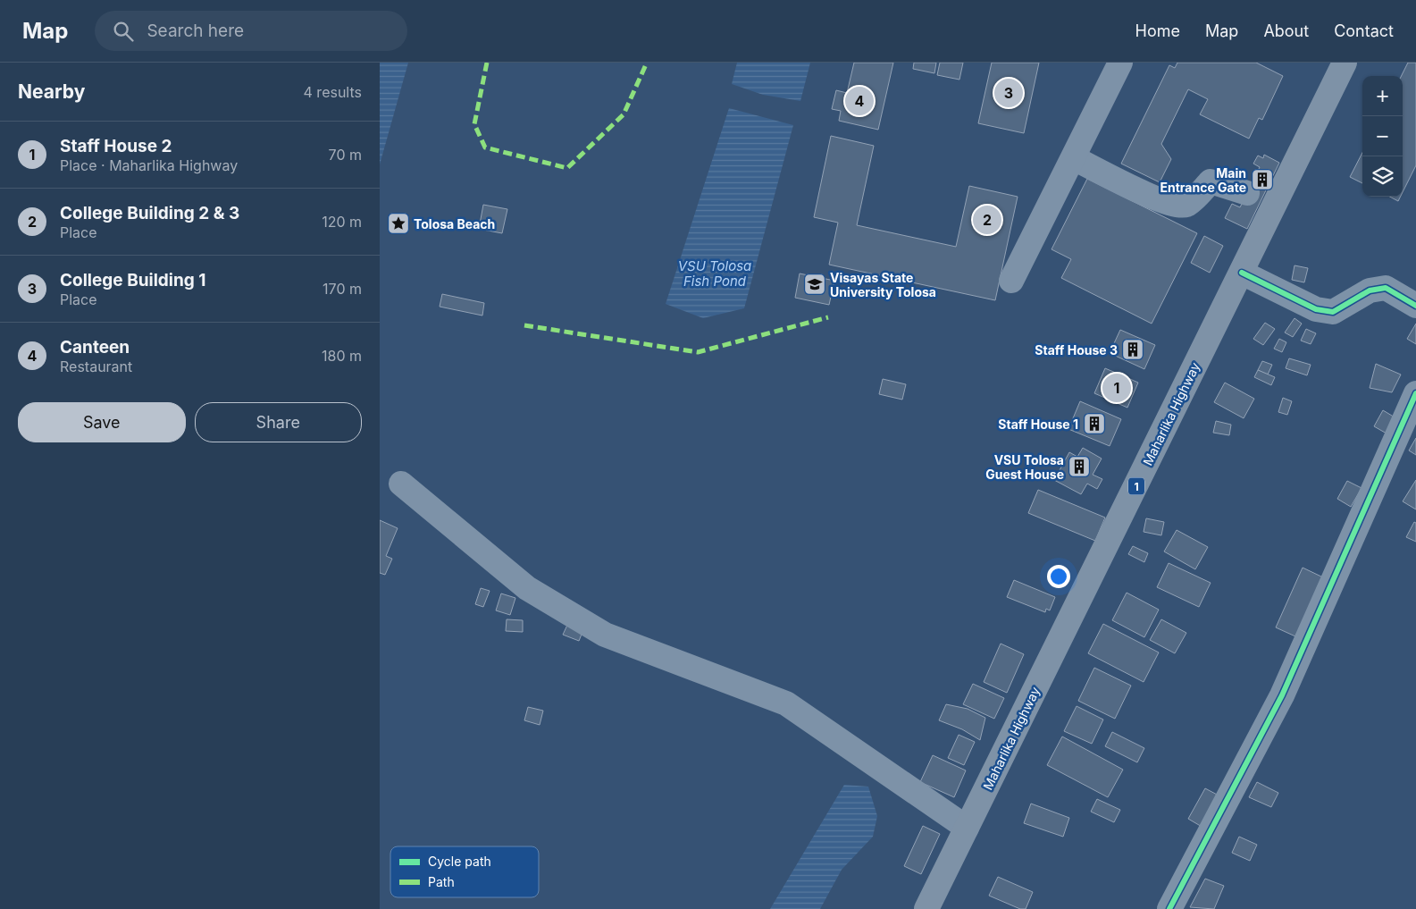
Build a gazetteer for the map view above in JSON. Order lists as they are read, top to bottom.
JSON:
{
  "streets": {
    "highway": ["Maharlika Highway", "1"]
  },
  "water": ["VSU Tolosa Fish Pond"],
  "places": {
    "building": [
      "Main Entrance Gate",
      "Staff House 3",
      "Staff House 1",
      "VSU Tolosa Guest House"
    ],
    "place": ["Tolosa Beach"],
    "school or university": ["Visayas State University Tolosa"]
  },
  "legend": ["Cycle path", "Path"],
  "page": {
    "header": "Map",
    "search": "Search here",
    "nav": [
      "Home",
      "Map",
      "About",
      "Contact"
    ],
    "heading": ["Nearby", "4 results"],
    "map_buttons": ["+", "−"],
    "pins": [
      "3",
      "4",
      "2",
      "1"
    ],
    "list": [
      {
        "mark": "1",
        "name": "Staff House 2",
        "note": "Place · Maharlika Highway",
        "value": "70 m"
      },
      {
        "mark": "2",
        "name": "College Building 2 & 3",
        "note": "Place",
        "value": "120 m"
      },
      {
        "mark": "3",
        "name": "College Building 1",
        "note": "Place",
        "value": "170 m"
      },
      {
        "mark": "4",
        "name": "Canteen",
        "note": "Restaurant",
        "value": "180 m"
      }
    ],
    "buttons": ["Save", "Share"]
  }
}
